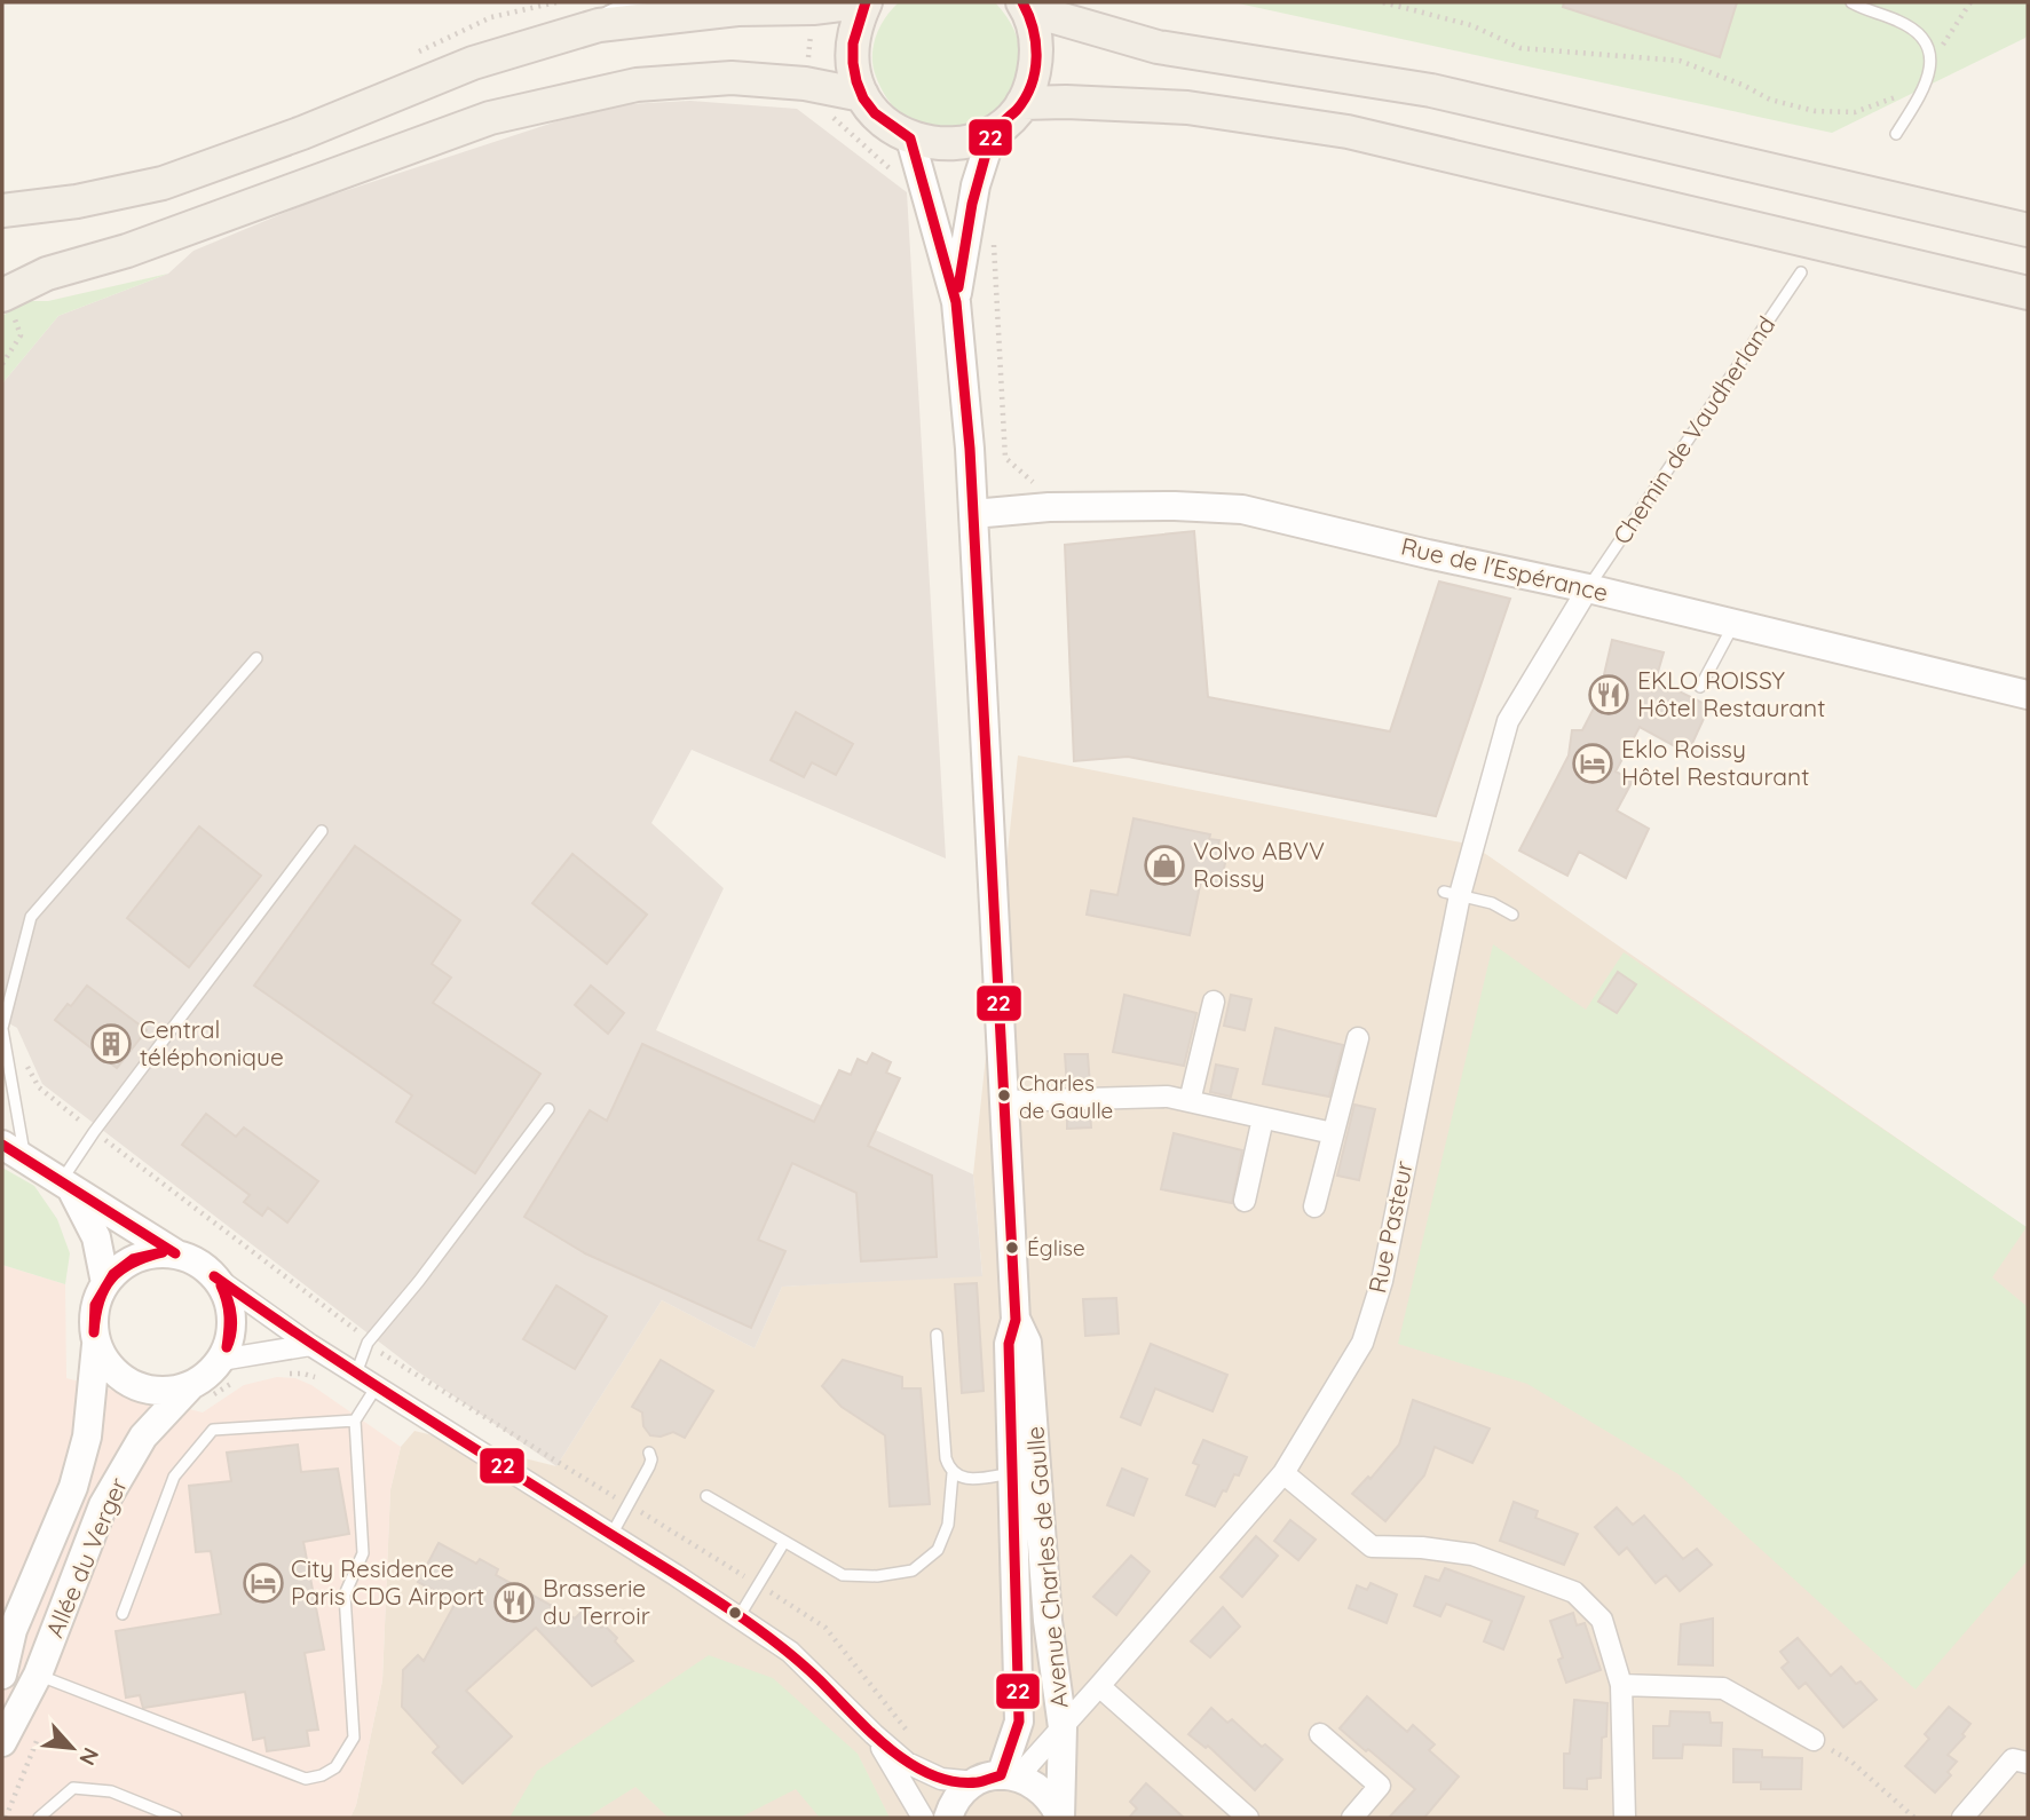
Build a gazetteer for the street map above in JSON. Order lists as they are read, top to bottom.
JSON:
{
  "streets": {
    "street": [
      "Rue de l'Espérance",
      "Rue Pasteur",
      "Allée du Verger",
      "Avenue Charles de Gaulle"
    ],
    "lane": ["Chemin de Vaudherland"]
  },
  "crossings": [
    ["Chemin de Vaudherland", "Rue de l'Espérance"],
    ["Chemin de Vaudherland", "Rue Pasteur"],
    ["Rue de l'Espérance", "Rue Pasteur"],
    ["Rue de l'Espérance", "Avenue Charles de Gaulle"],
    ["Rue Pasteur", "Avenue Charles de Gaulle"]
  ],
  "places": {
    "restaurant": ["EKLO ROISSY Hôtel Restaurant", "Brasserie du Terroir"],
    "hotel": ["Eklo Roissy Hôtel Restaurant", "City Residence Paris CDG Airport"],
    "shop": ["Volvo ABVV Roissy"],
    "building": ["Central téléphonique"],
    "other": ["Charles de Gaulle", "Église"]
  },
  "lines": ["transit line 22"],
  "north": "bottom right"
}
